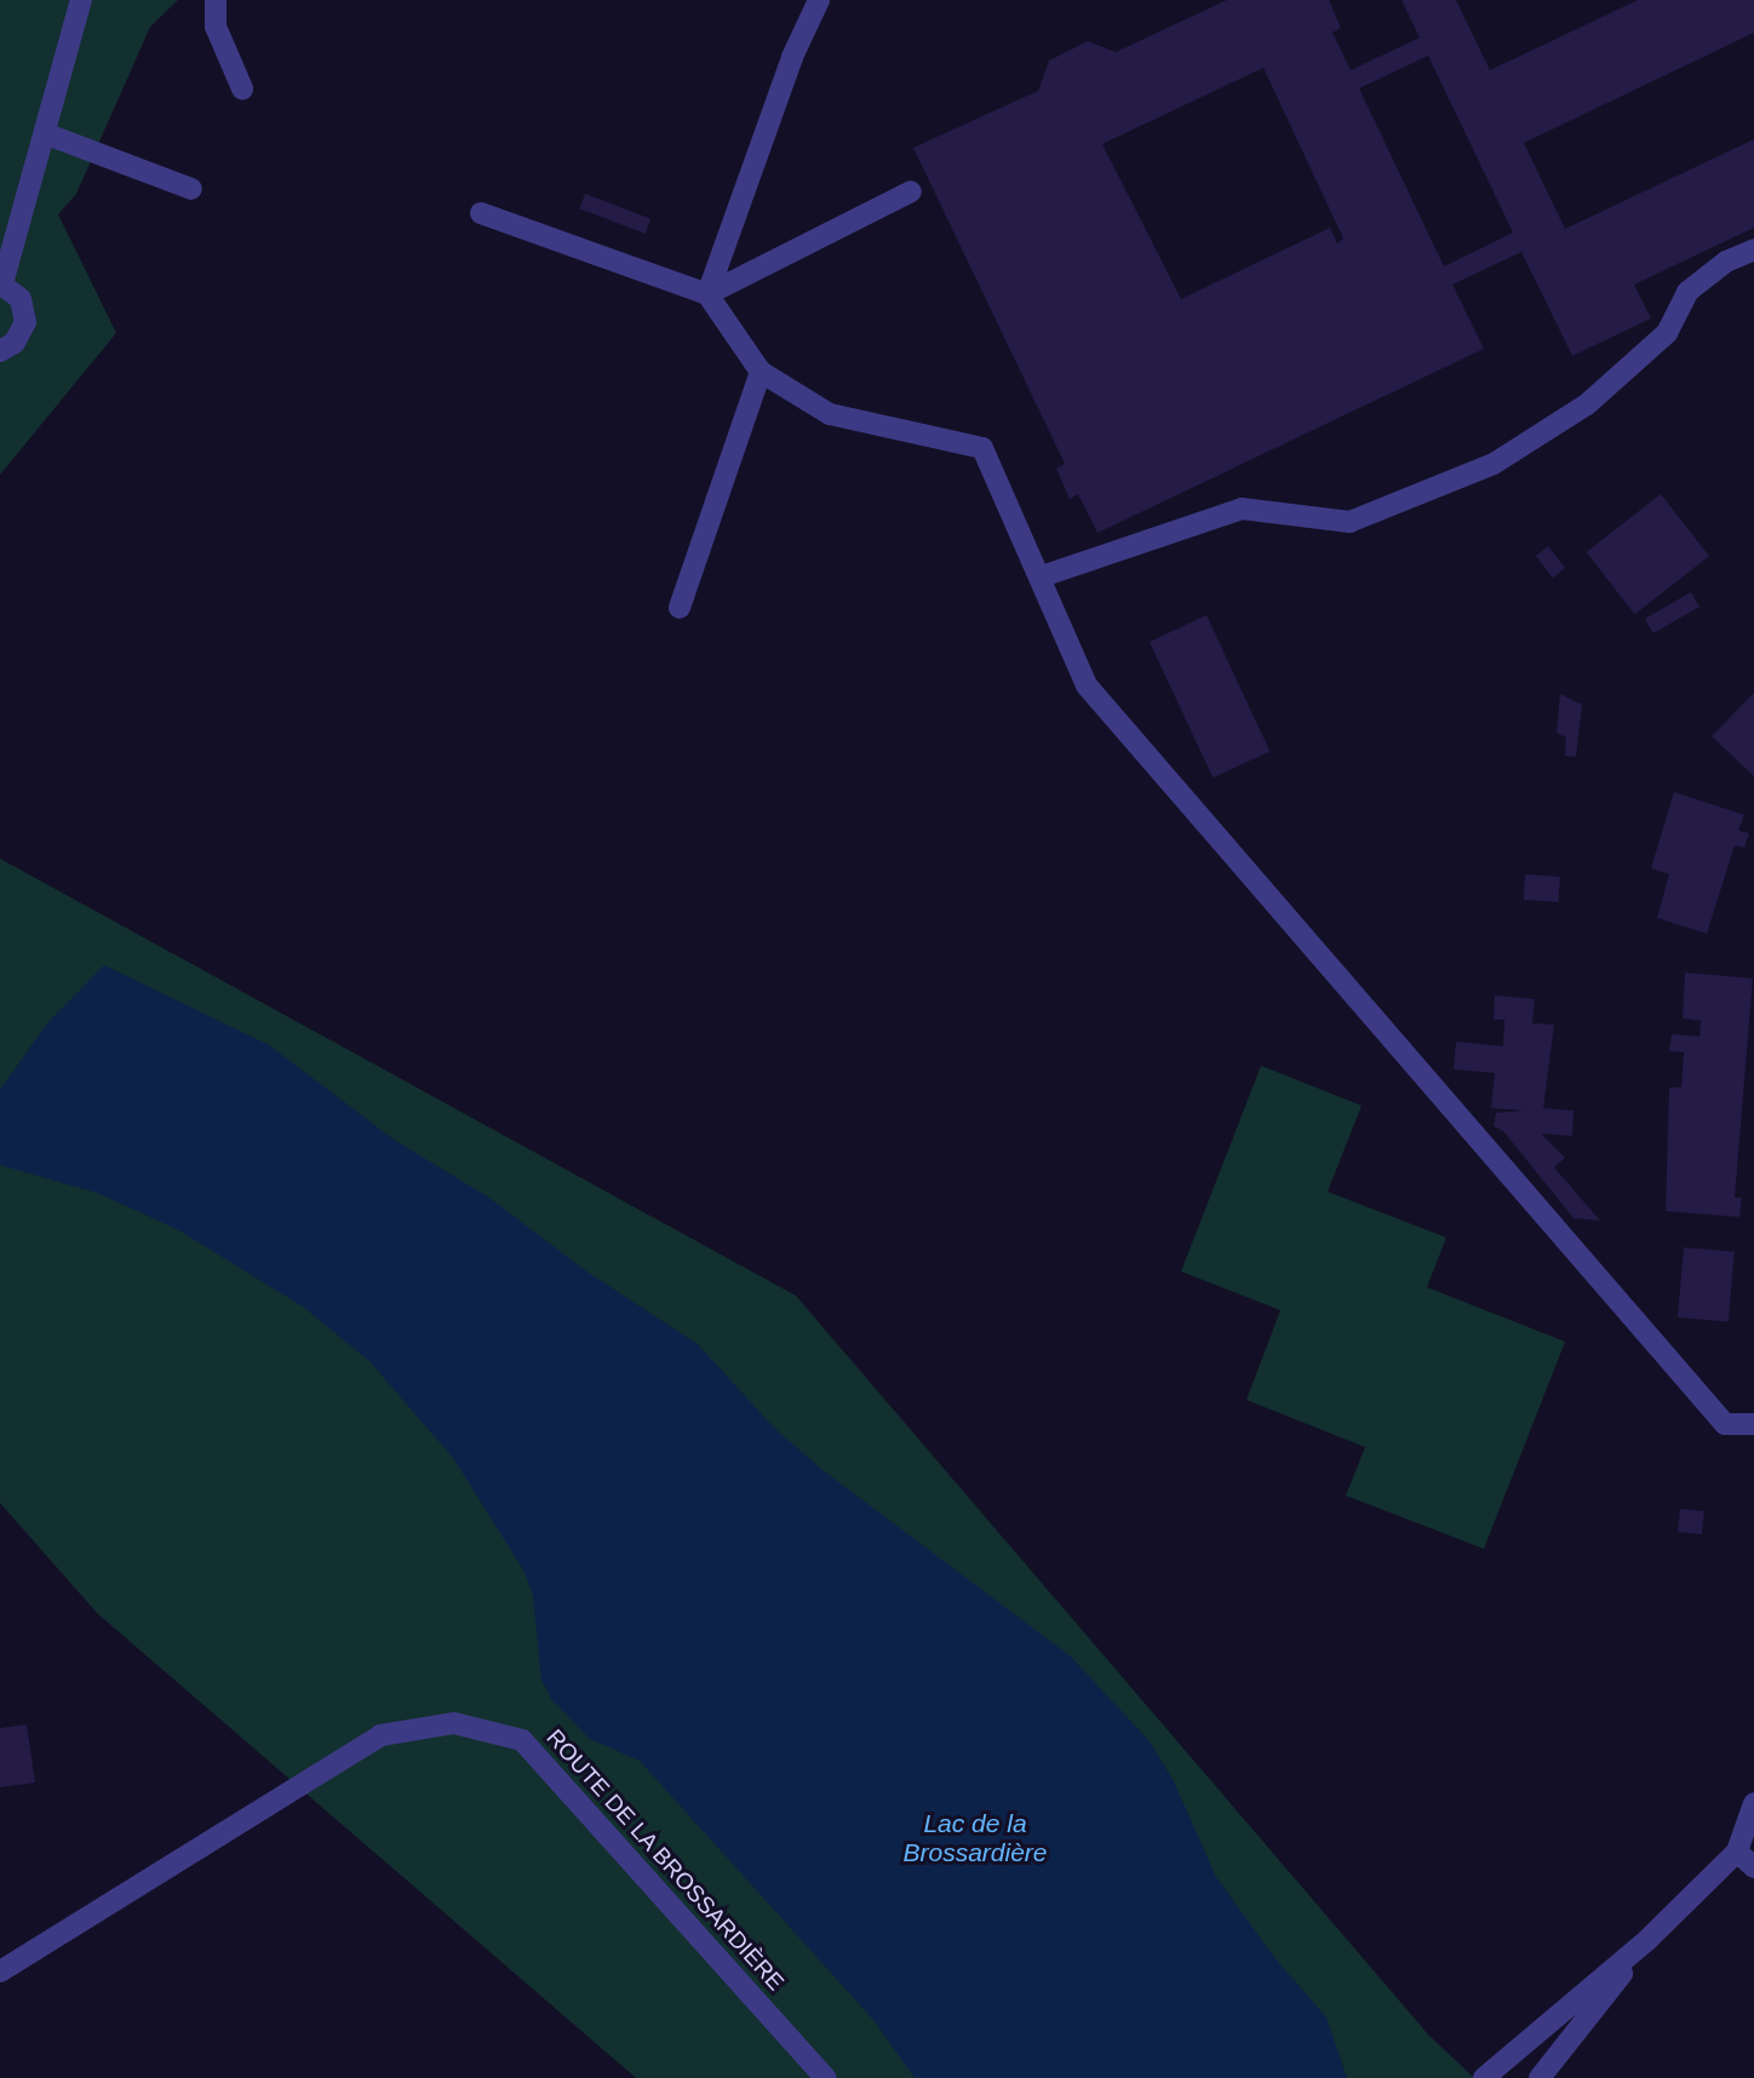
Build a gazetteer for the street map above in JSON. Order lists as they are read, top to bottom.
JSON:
{
  "streets": {
    "street": ["ROUTE DE LA BROSSARDIÈRE"]
  },
  "water": ["Lac de la Brossardière"]
}
